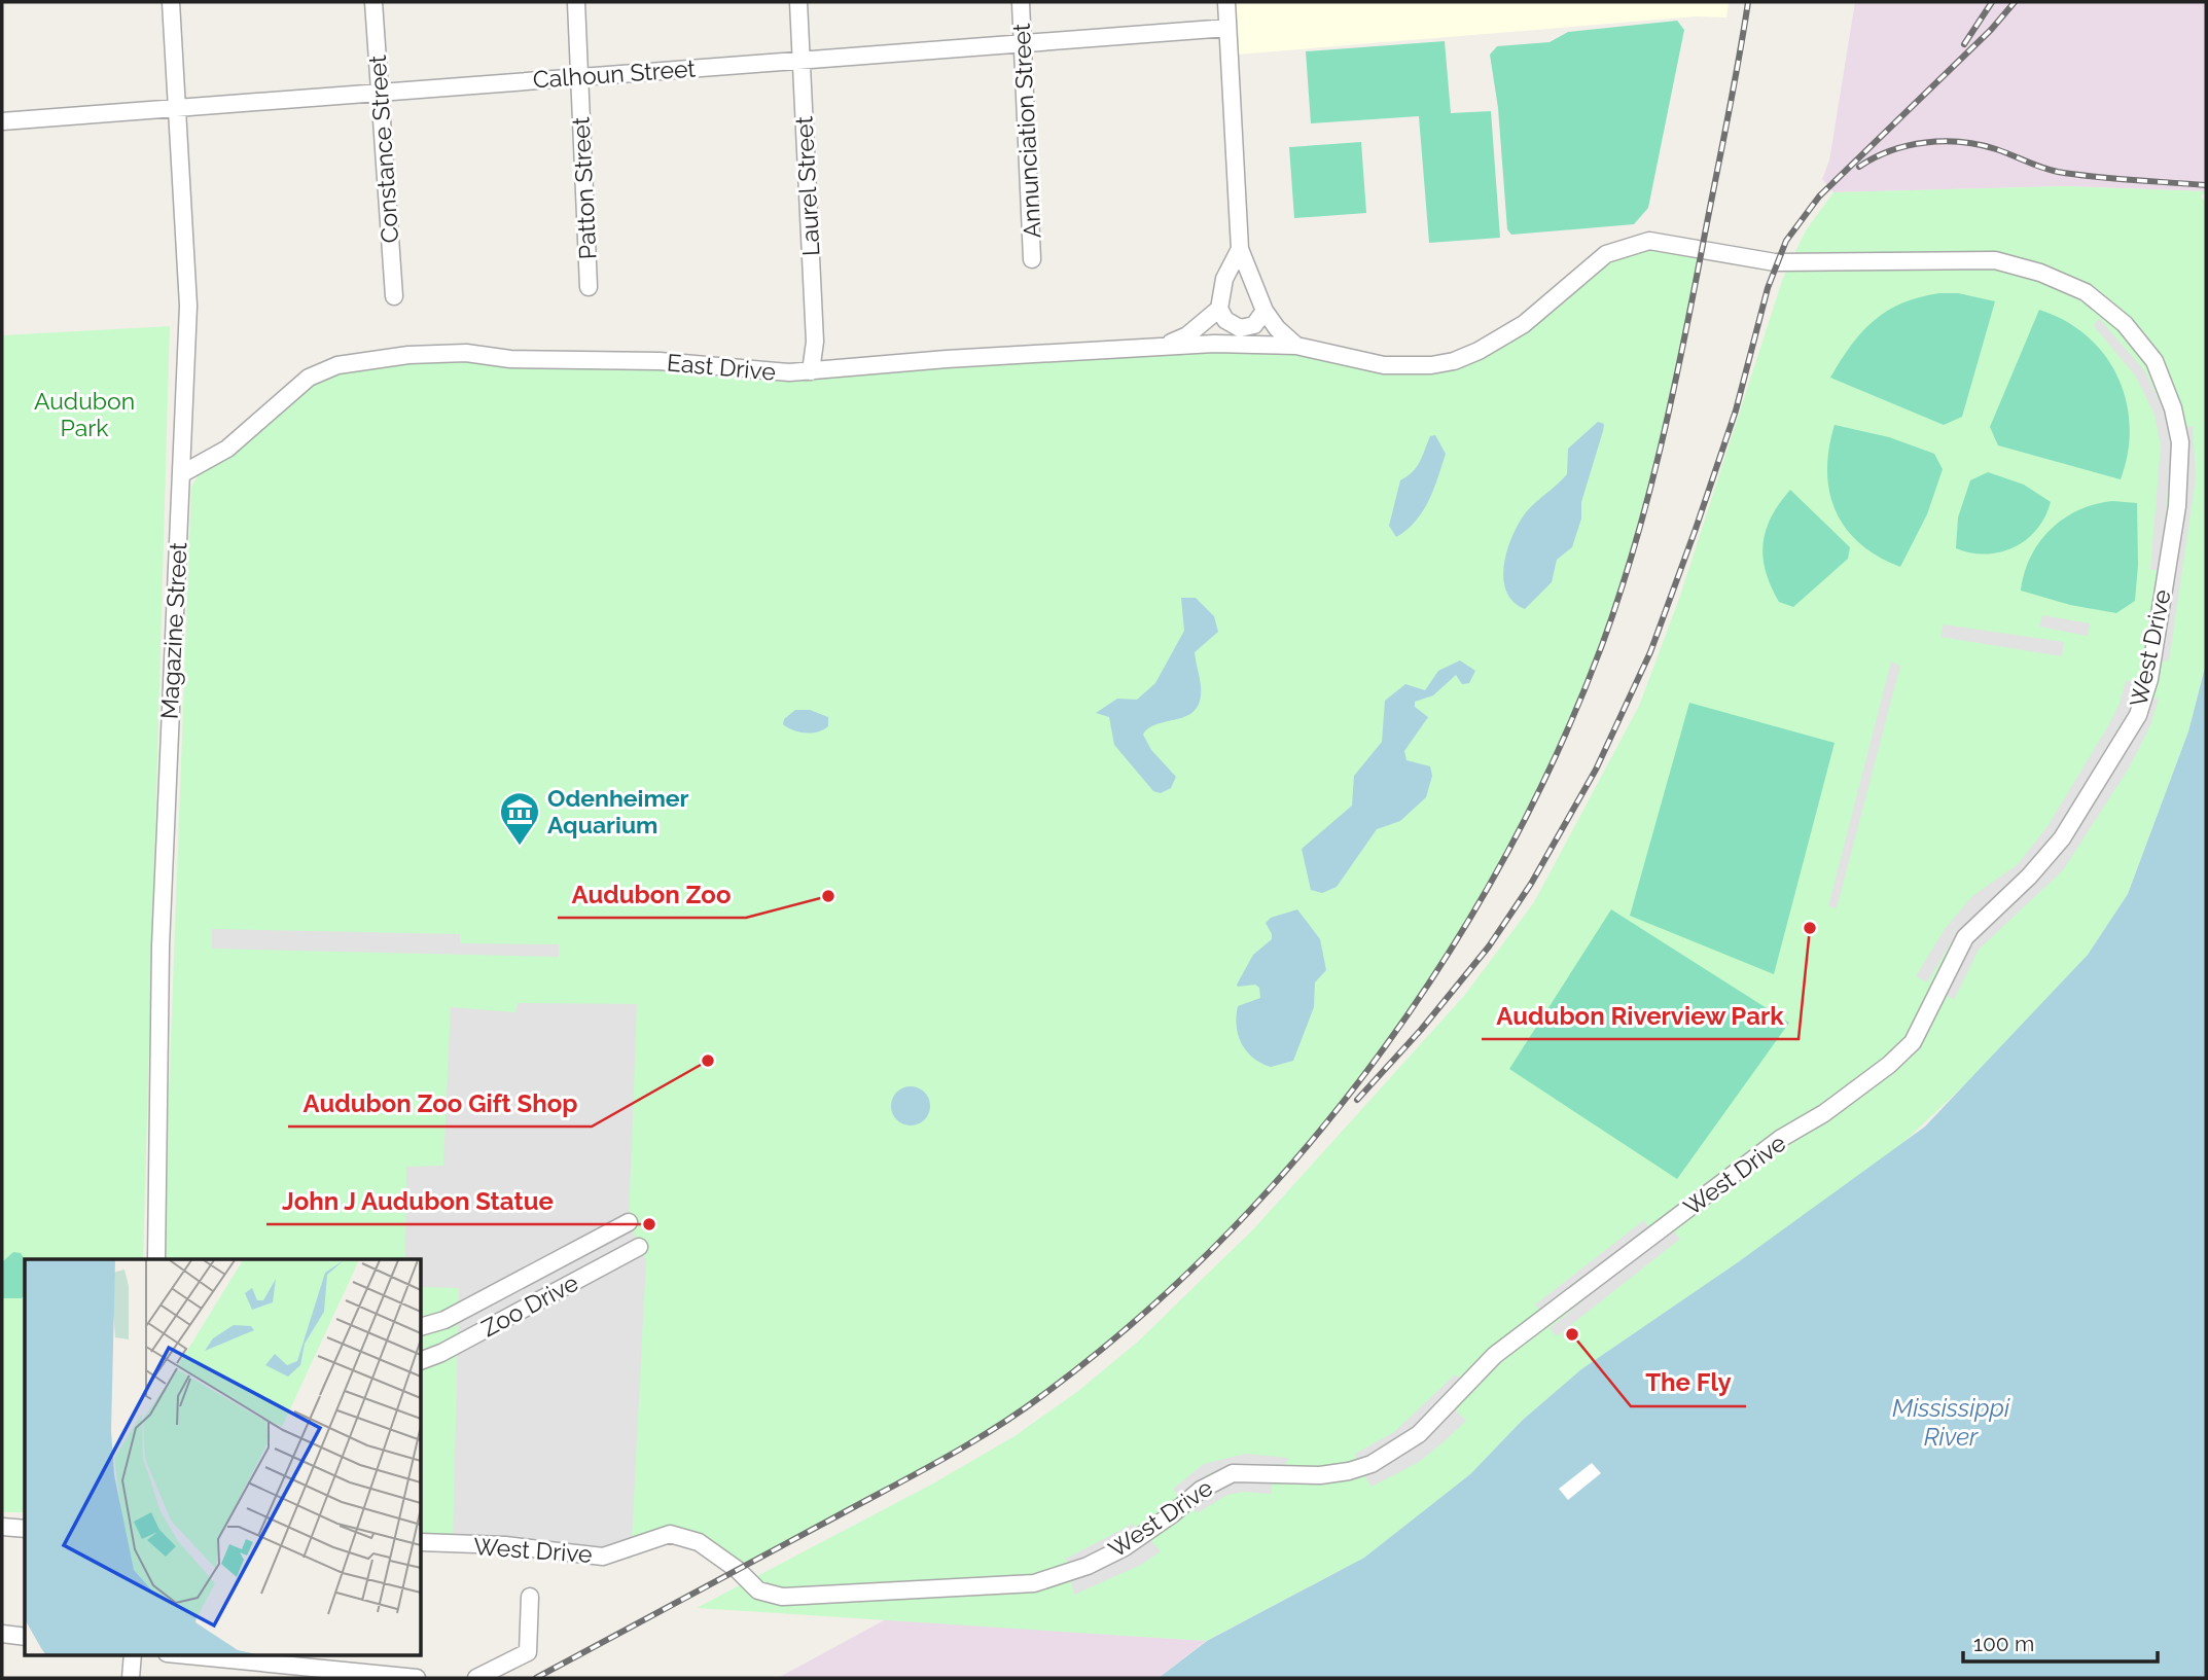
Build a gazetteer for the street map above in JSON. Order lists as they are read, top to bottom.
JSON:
{
  "streets": {
    "street": [
      "Calhoun Street",
      "Annunciation Street",
      "Constance Street",
      "Laurel Street",
      "Patton Street",
      "East Drive",
      "Magazine Street",
      "West Drive",
      "Zoo Drive"
    ]
  },
  "crossings": [
    ["Calhoun Street", "Annunciation Street"],
    ["Calhoun Street", "Constance Street"],
    ["Calhoun Street", "Laurel Street"],
    ["Calhoun Street", "Patton Street"],
    ["Calhoun Street", "Magazine Street"],
    ["Laurel Street", "East Drive"],
    ["East Drive", "Magazine Street"],
    ["East Drive", "West Drive"]
  ],
  "water": ["Mississippi River"],
  "parks": ["Audubon Park"],
  "places": {
    "museum": ["Odenheimer Aquarium"],
    "other": [
      "Audubon Zoo",
      "Audubon Riverview Park",
      "Audubon Zoo Gift Shop",
      "John J Audubon Statue",
      "The Fly"
    ]
  },
  "scale_bar": "100 m"
}
